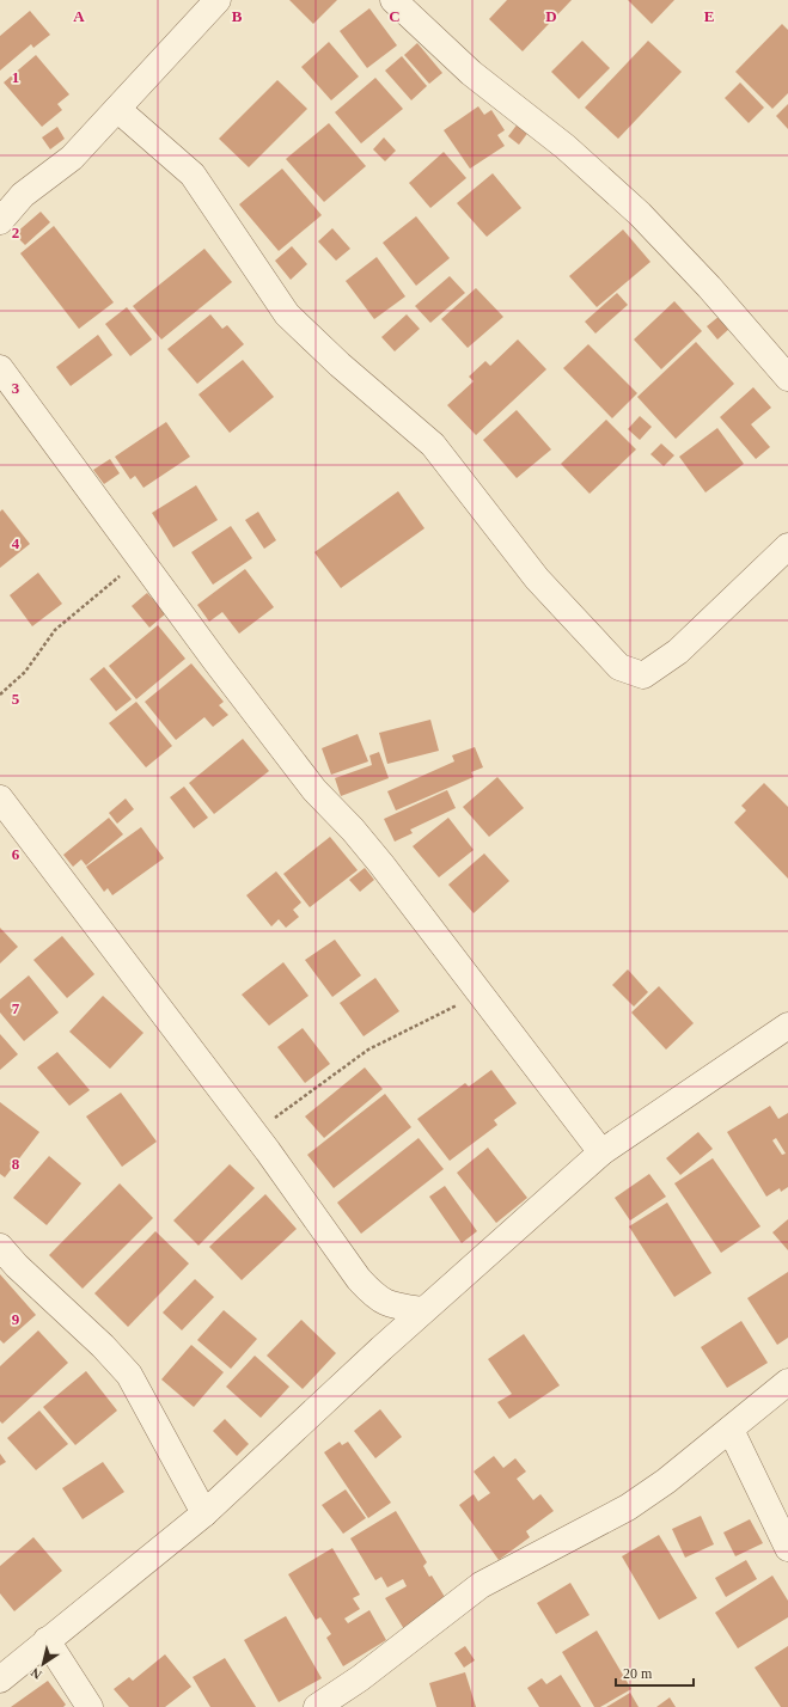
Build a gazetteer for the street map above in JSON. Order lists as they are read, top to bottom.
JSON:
{
  "scale_bar": "20 m",
  "north": "bottom left",
  "grid": {
    "columns": [
      "A",
      "B",
      "C",
      "D",
      "E"
    ],
    "rows": [
      "1",
      "2",
      "3",
      "4",
      "5",
      "6",
      "7",
      "8",
      "9"
    ]
  }
}
